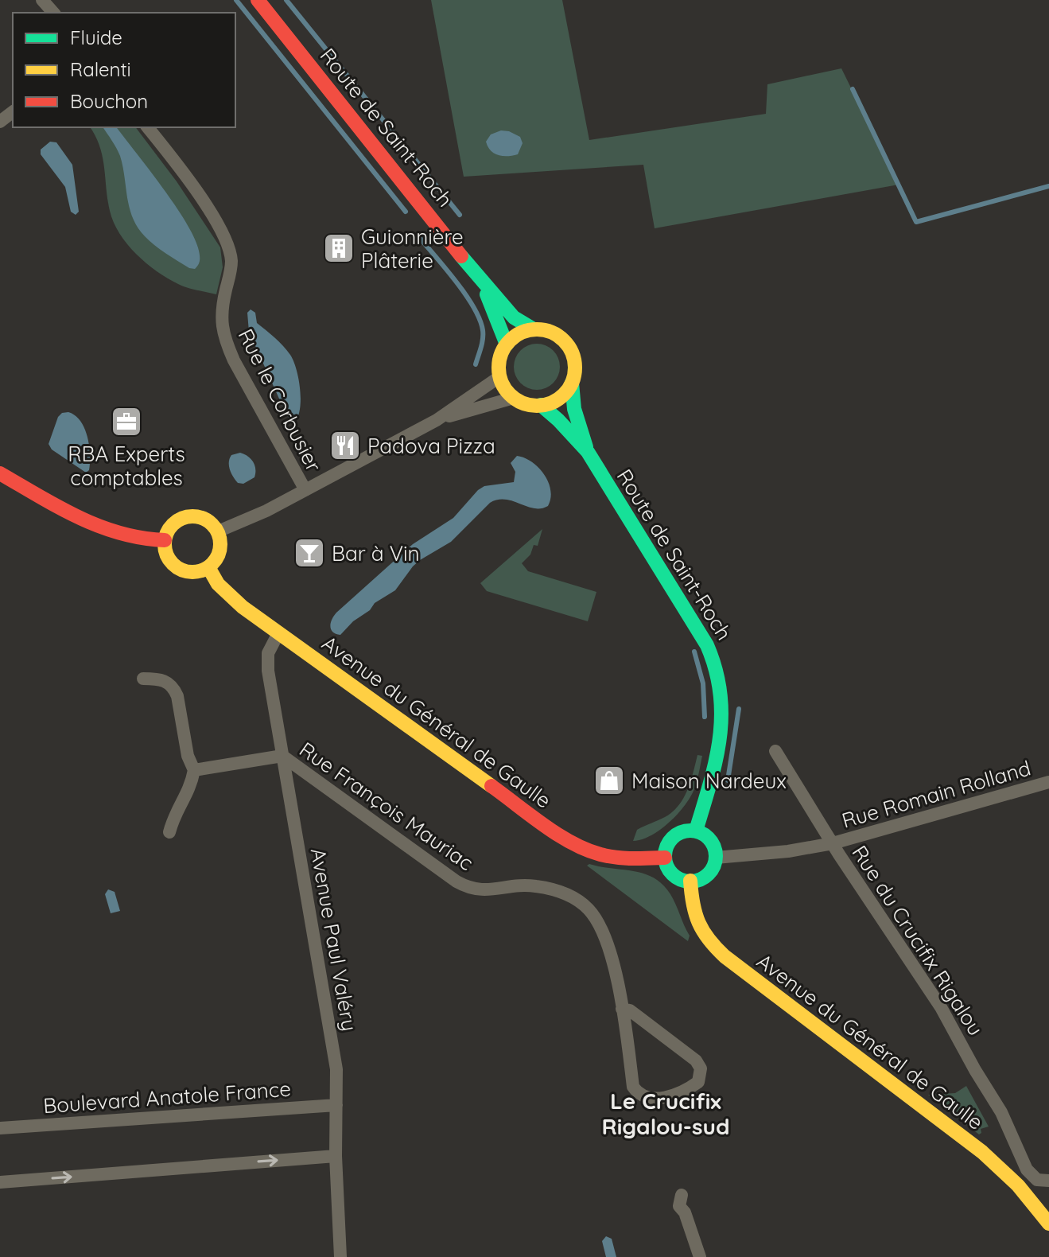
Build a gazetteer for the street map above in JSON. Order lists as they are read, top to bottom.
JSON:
{
  "streets": {
    "street": [
      "Route de Saint-Roch",
      "Rue le Corbusier",
      "Avenue du Général de Gaulle",
      "Rue Romain Rolland",
      "Rue François Mauriac",
      "Avenue Paul Valéry",
      "Rue du Crucifix Rigalou",
      "Boulevard Anatole France"
    ]
  },
  "crossings": [
    ["Route de Saint-Roch", "Avenue du Général de Gaulle"],
    ["Route de Saint-Roch", "Rue Romain Rolland"],
    ["Avenue du Général de Gaulle", "Rue Romain Rolland"],
    ["Avenue du Général de Gaulle", "Avenue Paul Valéry"],
    ["Rue Romain Rolland", "Rue du Crucifix Rigalou"],
    ["Rue François Mauriac", "Avenue Paul Valéry"],
    ["Avenue Paul Valéry", "Boulevard Anatole France"]
  ],
  "districts": ["Le Crucifix Rigalou-sud"],
  "places": {
    "building": ["Guionnière Plâterie"],
    "office": ["RBA Experts comptables"],
    "restaurant": ["Padova Pizza"],
    "bar": ["Bar à Vin"],
    "shop": ["Maison Nardeux"]
  },
  "legend": ["Fluide", "Ralenti", "Bouchon"]
}
